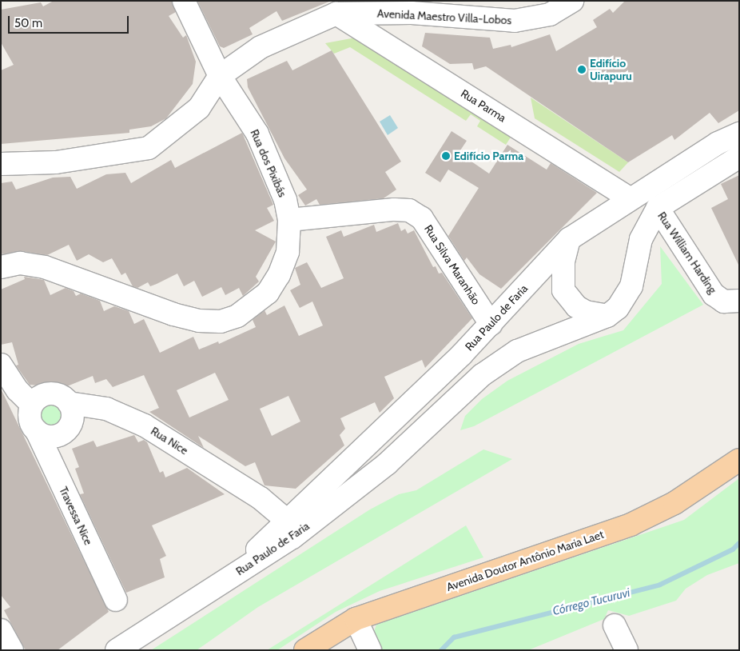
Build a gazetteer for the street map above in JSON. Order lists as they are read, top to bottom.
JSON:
{
  "streets": {
    "main road": ["Avenida Doutor Antônio Maria Laet"],
    "street": [
      "Avenida Maestro Villa-Lobos",
      "Rua Parma",
      "Rua dos Pixibás",
      "Rua William Harding",
      "Rua Silva Maranhão",
      "Rua Paulo de Faria",
      "Rua Nice",
      "Travessa Nice"
    ]
  },
  "crossings": [
    ["Avenida Maestro Villa-Lobos", "Rua Parma"],
    ["Avenida Maestro Villa-Lobos", "Rua dos Pixibás"],
    ["Rua Parma", "Rua Paulo de Faria"],
    ["Rua dos Pixibás", "Rua Silva Maranhão"],
    ["Rua William Harding", "Rua Paulo de Faria"],
    ["Rua Silva Maranhão", "Rua Paulo de Faria"],
    ["Rua Paulo de Faria", "Rua Nice"],
    ["Rua Nice", "Travessa Nice"]
  ],
  "water": ["Córrego Tucuruvi"],
  "places": ["Edifício Uirapuru", "Edifício Parma"],
  "scale_bar": "50 m"
}
